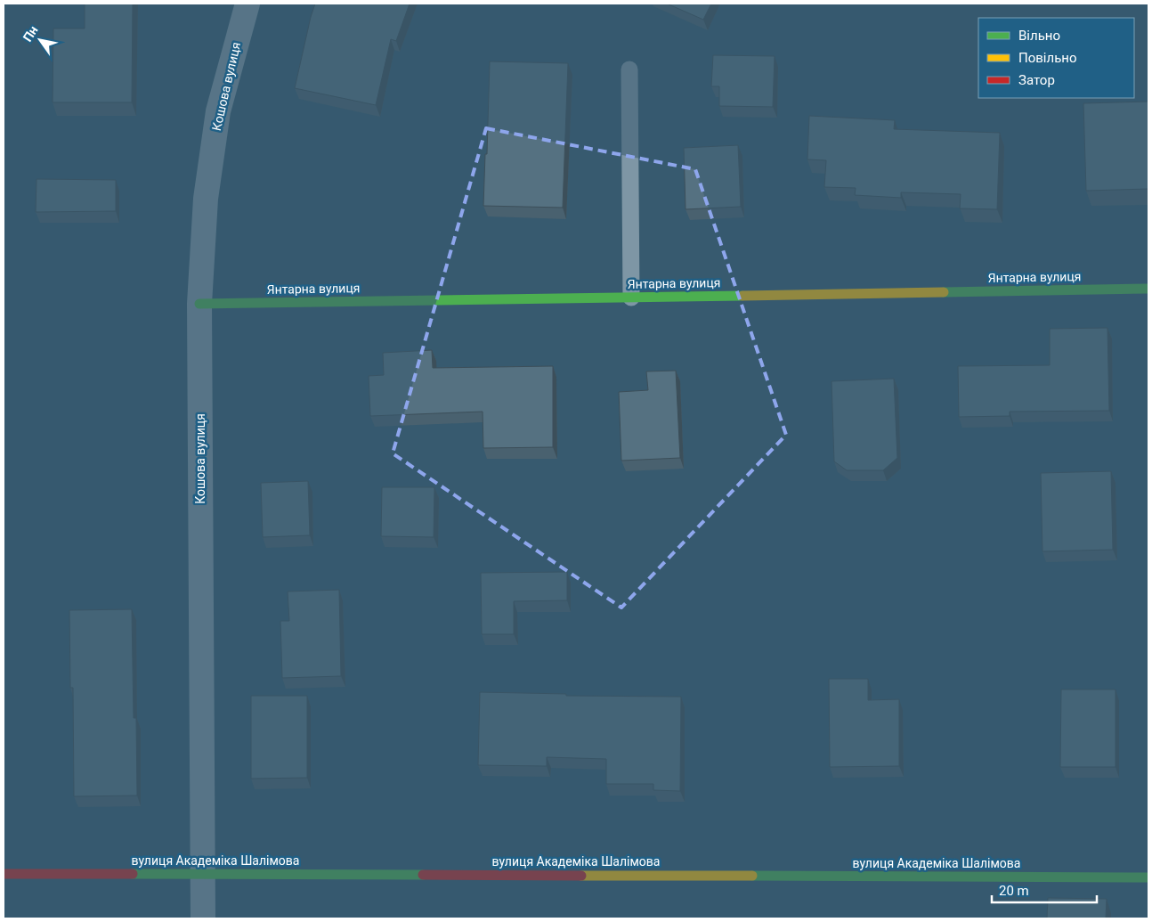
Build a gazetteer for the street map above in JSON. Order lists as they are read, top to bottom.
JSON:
{
  "streets": {
    "main road": ["Янтарна вулиця", "вулиця Академіка Шалімова"],
    "street": ["Кошова вулиця"]
  },
  "crossings": [
    ["Кошова вулиця", "Янтарна вулиця"],
    ["Кошова вулиця", "вулиця Академіка Шалімова"]
  ],
  "legend": ["Вільно", "Повільно", "Затор"],
  "scale_bar": "20 m",
  "north": "top left"
}
